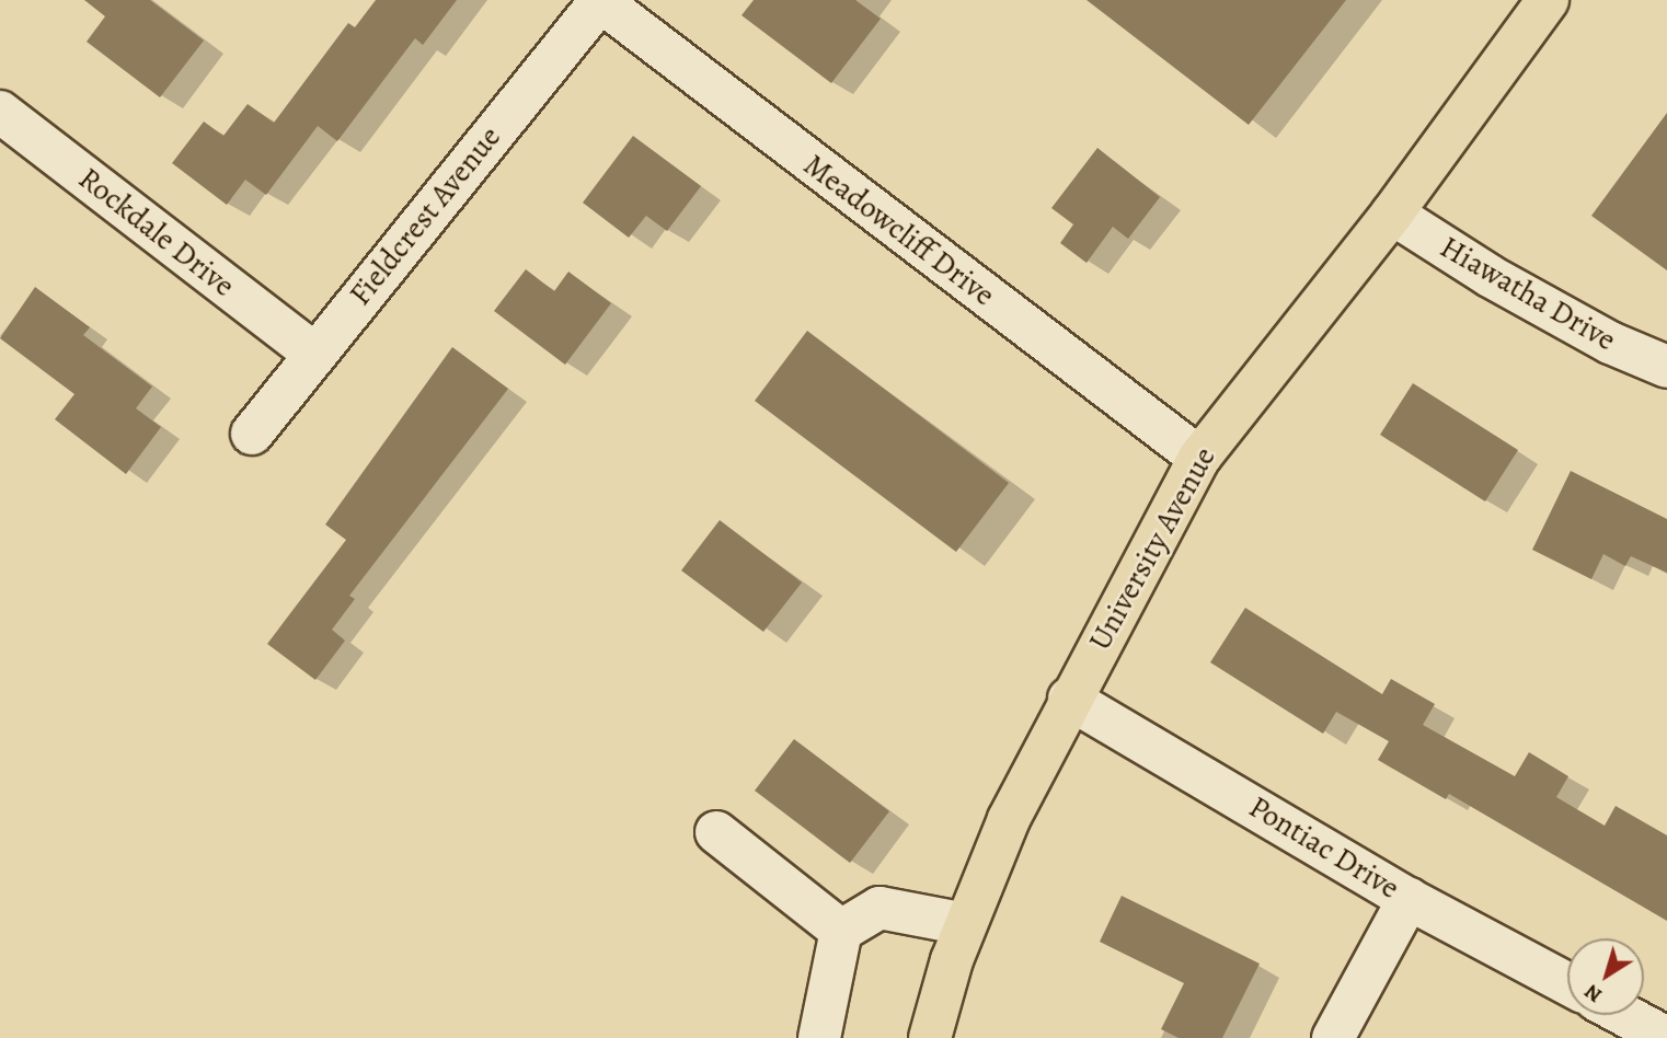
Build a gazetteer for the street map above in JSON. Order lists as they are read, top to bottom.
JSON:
{
  "streets": {
    "main road": ["University Avenue"],
    "street": [
      "Fieldcrest Avenue",
      "Meadowcliff Drive",
      "Rockdale Drive",
      "Hiawatha Drive",
      "Pontiac Drive"
    ]
  },
  "crossings": [
    ["Fieldcrest Avenue", "Meadowcliff Drive"],
    ["Fieldcrest Avenue", "Rockdale Drive"],
    ["Meadowcliff Drive", "University Avenue"],
    ["Hiawatha Drive", "University Avenue"],
    ["University Avenue", "Pontiac Drive"]
  ],
  "north": "bottom left"
}
